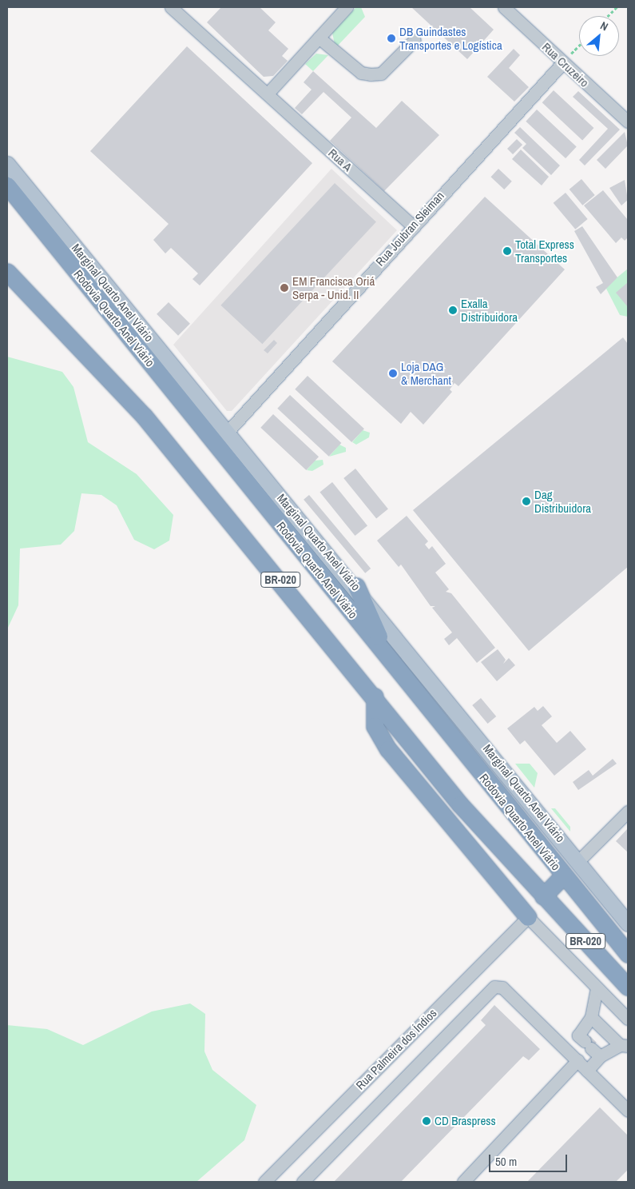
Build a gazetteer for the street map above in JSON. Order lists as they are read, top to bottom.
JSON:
{
  "streets": {
    "highway": ["Rodovia Quarto Anel Viário", "BR-020"],
    "main road": ["Marginal Quarto Anel Viário"],
    "street": [
      "Rua Cruzeiro",
      "Rua A",
      "Rua Joubran Sleiman",
      "Rua Palmeira dos Índios"
    ]
  },
  "crossings": [
    ["Rua Cruzeiro", "Rua Joubran Sleiman"],
    ["Rua A", "Rua Joubran Sleiman"],
    ["Rua Joubran Sleiman", "Marginal Quarto Anel Viário"]
  ],
  "places": [
    "DB Guindastes Transportes e Logística",
    "Total Express Transportes",
    "EM Francisca Oriá Serpa - Unid. II",
    "Exalla Distribuidora",
    "Loja DAG & Merchant",
    "Dag Distribuidora",
    "CD Braspress"
  ],
  "scale_bar": "50 m",
  "north": "top right"
}
